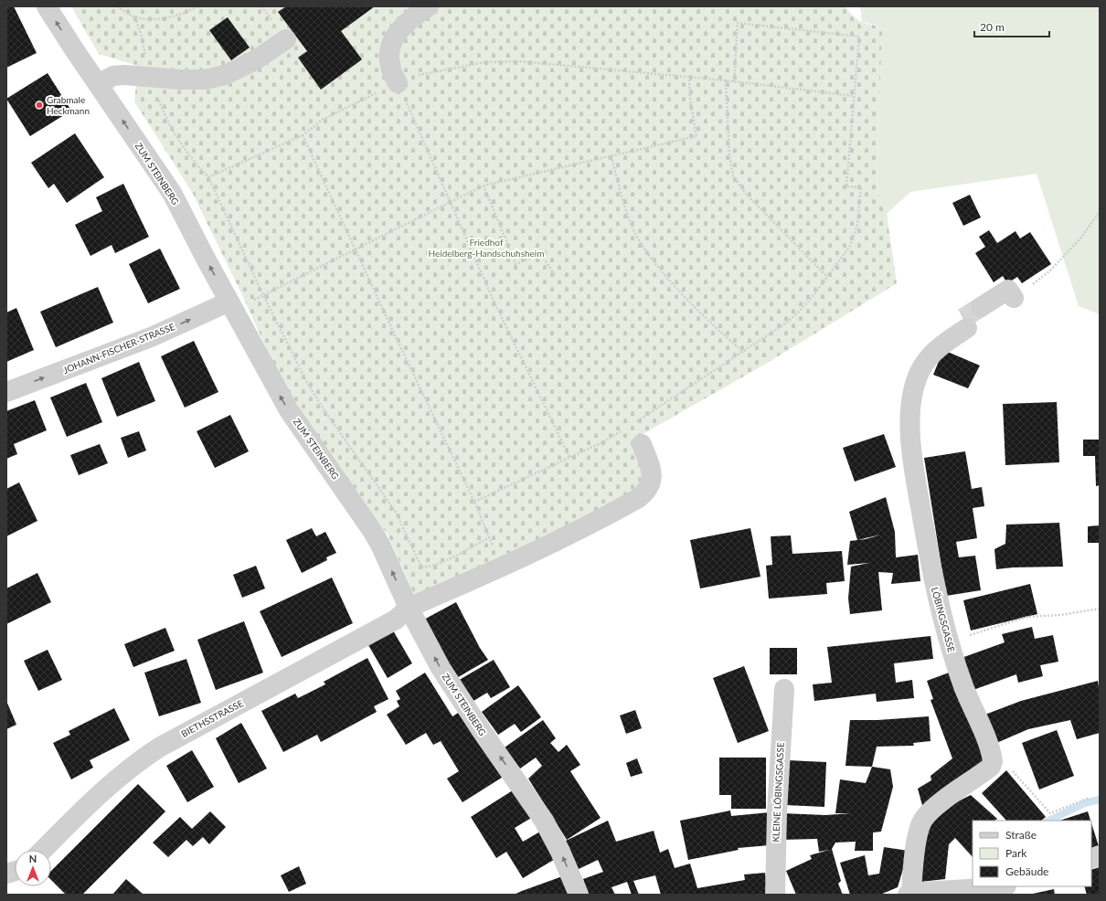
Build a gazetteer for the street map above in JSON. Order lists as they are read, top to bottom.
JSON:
{
  "streets": {
    "street": [
      "ZUM STEINBERG",
      "JOHANN-FISCHER-STRASSE",
      "LÖBINGSGASSE",
      "BIETHSSTRASSE",
      "KLEINE LÖBINGSGASSE"
    ]
  },
  "crossings": [
    ["ZUM STEINBERG", "JOHANN-FISCHER-STRASSE"],
    ["ZUM STEINBERG", "BIETHSSTRASSE"]
  ],
  "one_way": ["ZUM STEINBERG", "JOHANN-FISCHER-STRASSE"],
  "parks": ["Friedhof Heidelberg-Handschuhsheim"],
  "places": ["Grabmale Heckmann"],
  "legend": ["Straße", "Park", "Gebäude"],
  "scale_bar": "20 m",
  "north": "top"
}
